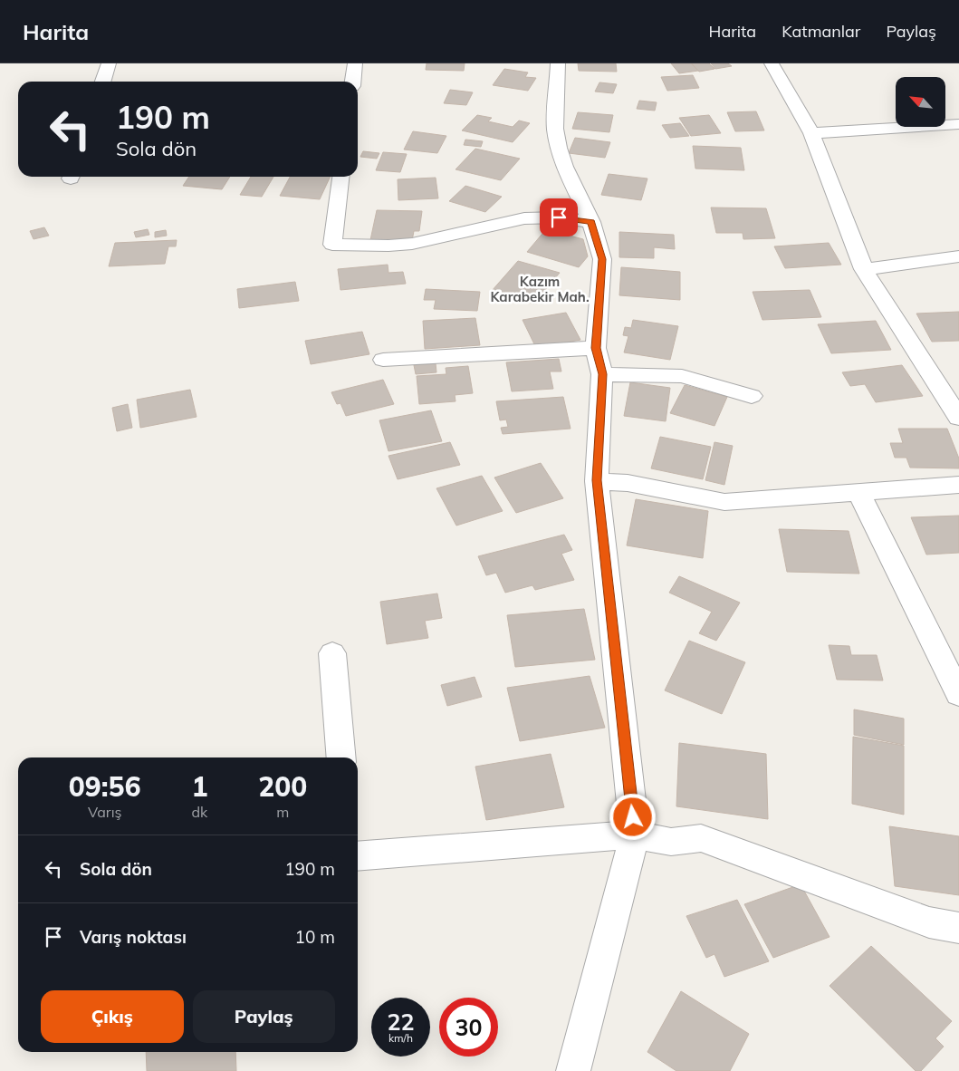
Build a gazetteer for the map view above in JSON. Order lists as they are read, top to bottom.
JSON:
{
  "districts": ["Kazım Karabekir Mah."],
  "north": "top left",
  "page": {
    "header": "Harita",
    "nav": ["Harita", "Katmanlar", "Paylaş"],
    "turn": ["190 m", "Sola dön"],
    "eta": [
      "09:56",
      "Varış",
      "1",
      "dk",
      "200",
      "m"
    ],
    "list": [
      {
        "name": "Sola dön",
        "value": "190 m"
      },
      {
        "name": "Varış noktası",
        "value": "10 m"
      }
    ],
    "buttons": ["Çıkış", "Paylaş"],
    "speed": "22 km/h",
    "limit": "30"
  }
}
